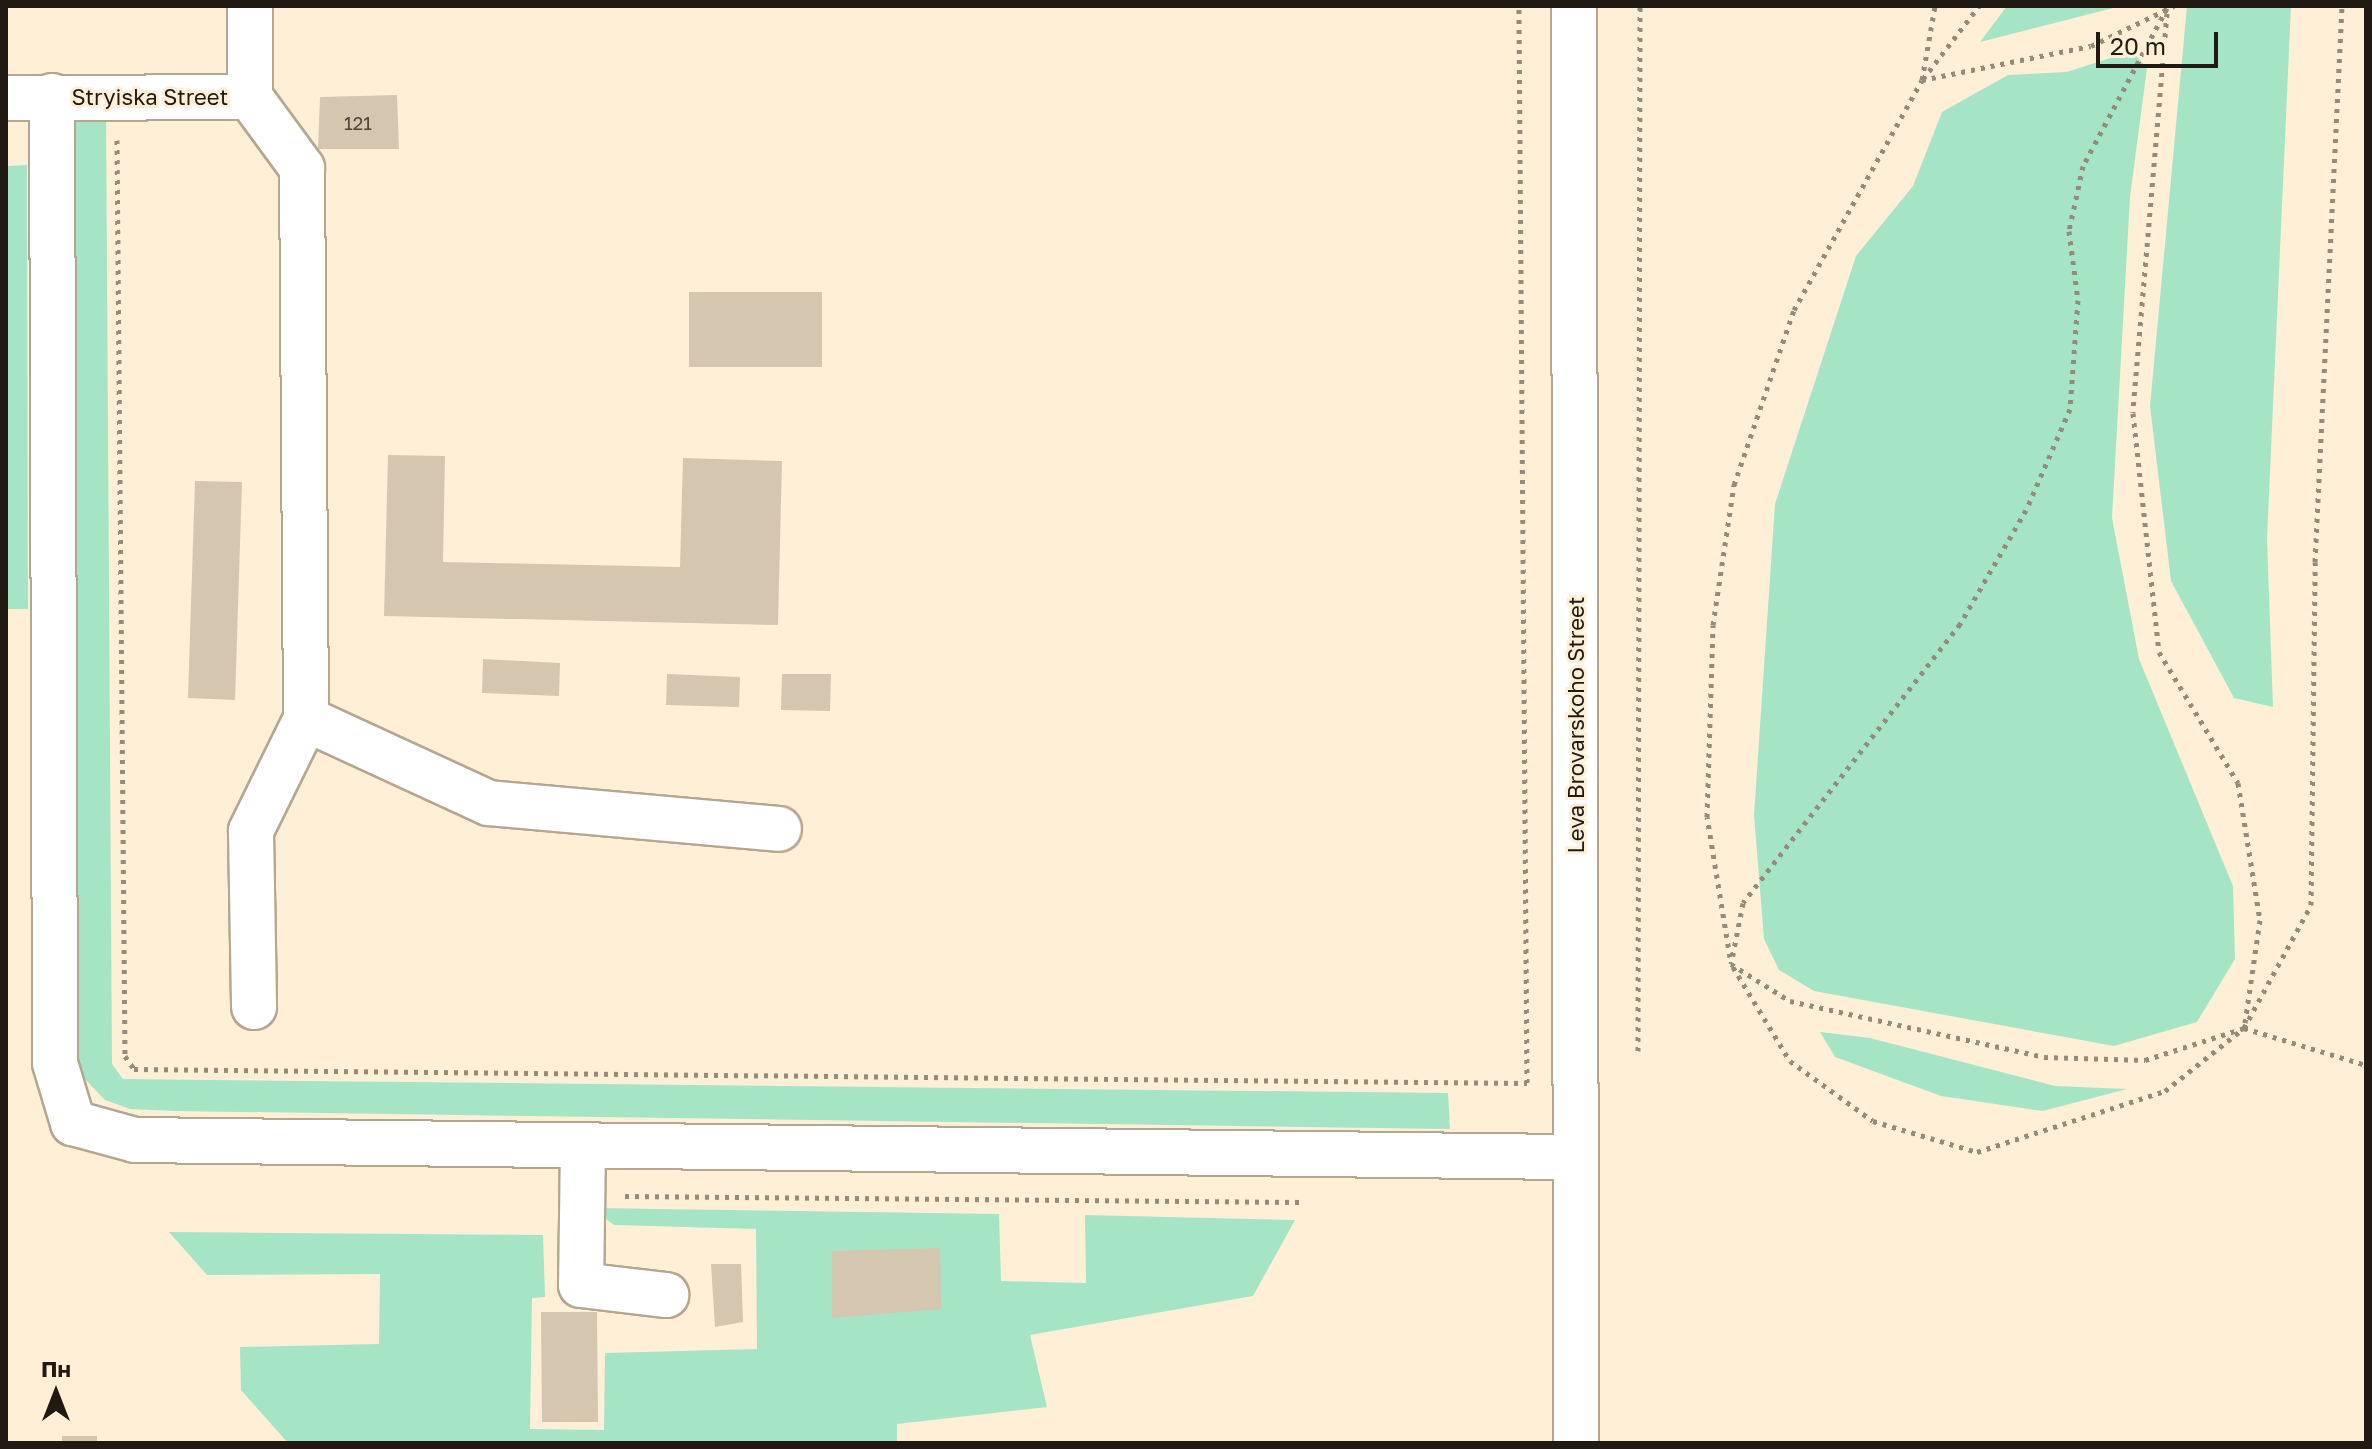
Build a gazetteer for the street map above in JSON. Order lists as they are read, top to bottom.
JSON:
{
  "streets": {
    "street": ["Stryiska Street", "Leva Brovarskoho Street"]
  },
  "house_numbers": ["121"],
  "scale_bar": "20 m",
  "north": "top"
}
